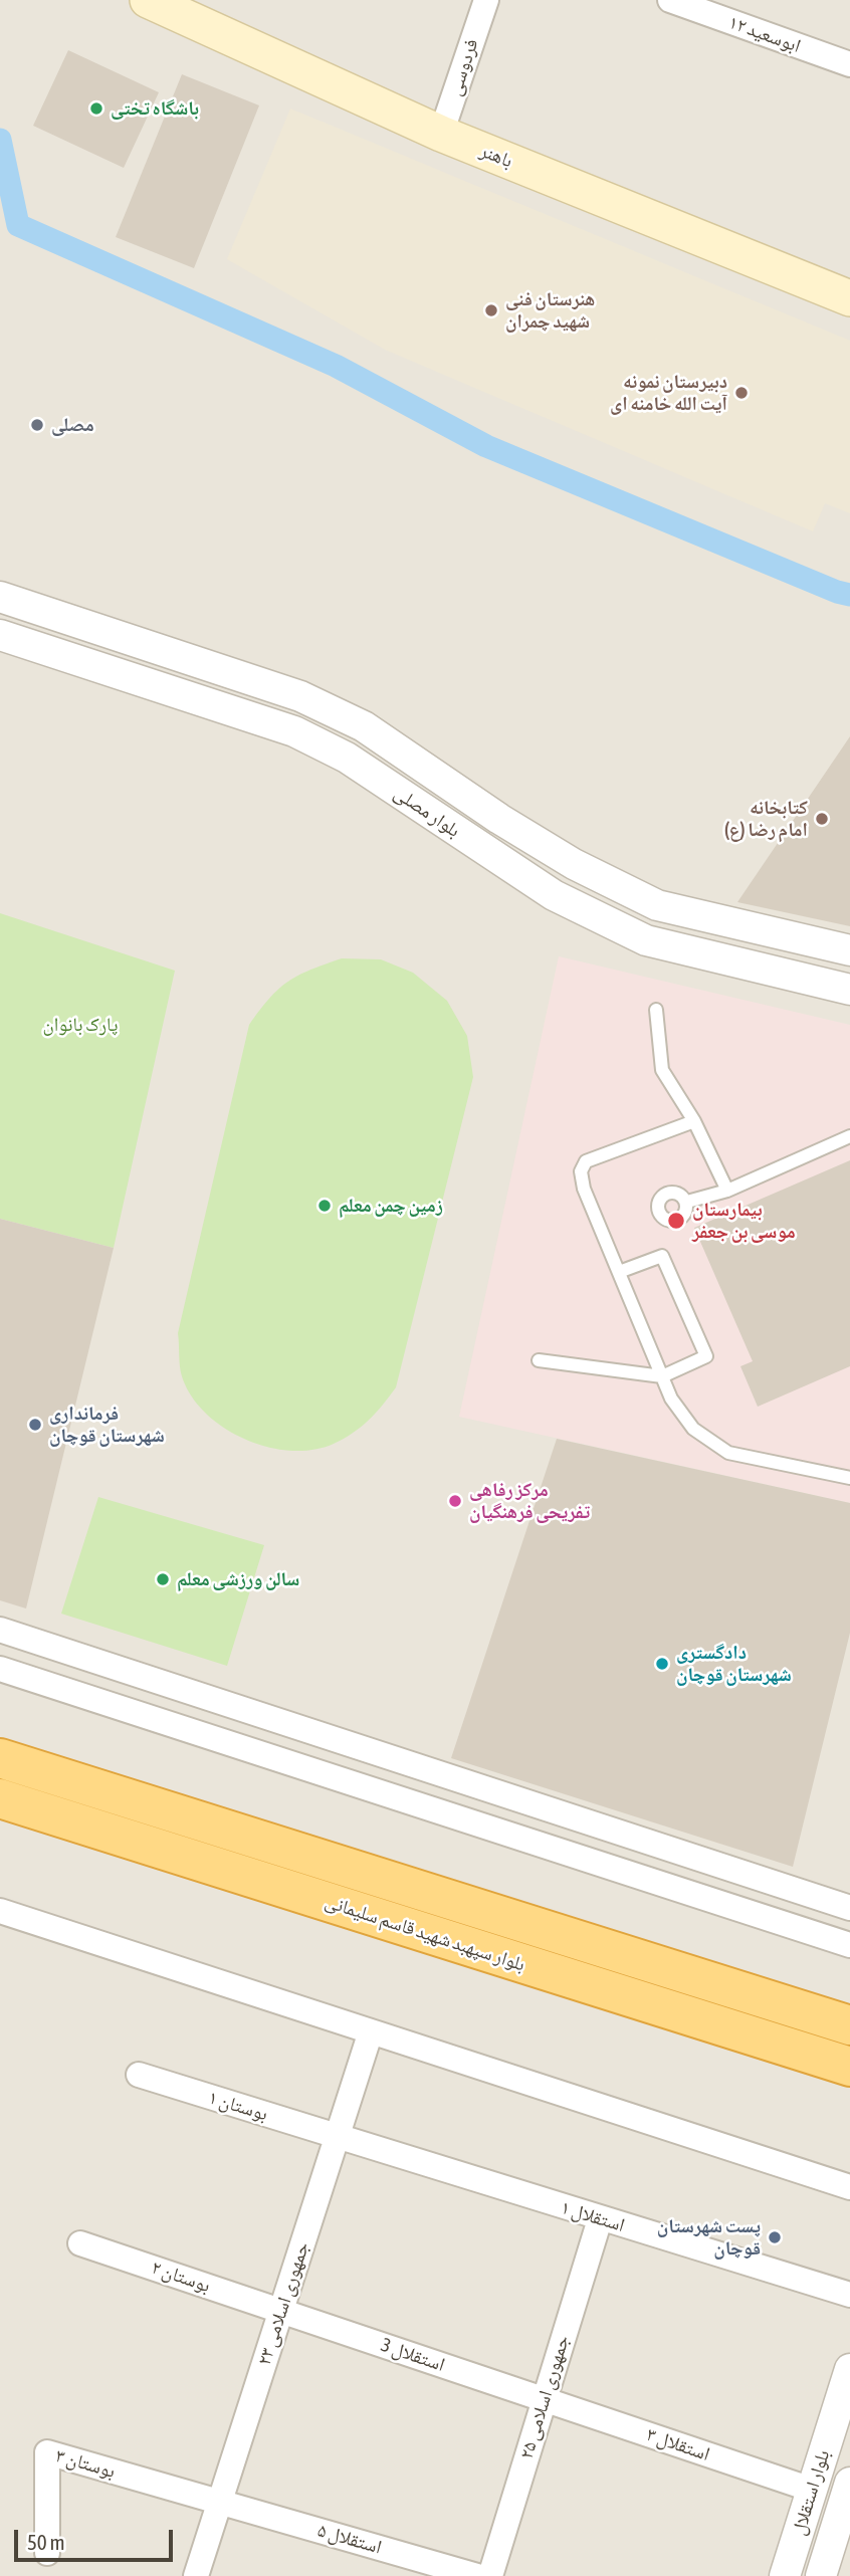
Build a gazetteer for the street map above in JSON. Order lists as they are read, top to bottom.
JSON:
{
  "streets": {
    "highway": ["بلوار سپهبد شهید قاسم سلیمانی"],
    "main road": ["باهنر"],
    "street": [
      "ابوسعید ۱۲",
      "فردوسی",
      "بلوار مصلی",
      "بوستان ۱",
      "استقلال ۱",
      "بوستان ۲",
      "جمهوری اسلامی ۲۳",
      "استقلال 3",
      "جمهوری اسلامی ۲۵",
      "استقلال ۳",
      "بوستان ۳",
      "بلوار استقلال",
      "استقلال ۵"
    ]
  },
  "crossings": [
    ["فردوسی", "باهنر"],
    ["بوستان ۱", "استقلال ۱"],
    ["بوستان ۱", "جمهوری اسلامی ۲۳"],
    ["استقلال ۱", "جمهوری اسلامی ۲۳"],
    ["استقلال ۱", "جمهوری اسلامی ۲۵"],
    ["بوستان ۲", "جمهوری اسلامی ۲۳"],
    ["بوستان ۲", "استقلال 3"],
    ["جمهوری اسلامی ۲۳", "استقلال 3"],
    ["جمهوری اسلامی ۲۳", "بوستان ۳"],
    ["جمهوری اسلامی ۲۳", "استقلال ۵"],
    ["استقلال 3", "جمهوری اسلامی ۲۵"],
    ["استقلال 3", "استقلال ۳"],
    ["جمهوری اسلامی ۲۵", "استقلال ۳"],
    ["استقلال ۳", "بلوار استقلال"],
    ["بوستان ۳", "استقلال ۵"]
  ],
  "parks": ["پارک بانوان"],
  "places": [
    "باشگاه تختی",
    "هنرستان فنی شهید چمران",
    "دبیرستان نمونه آیت الله خامنه ای",
    "مصلی",
    "کتابخانه امام رضا (ع)",
    "زمین چمن معلم",
    "بیمارستان موسی بن جعفر",
    "فرمانداری شهرستان قوچان",
    "مرکز رفاهی تفریحی فرهنگیان",
    "سالن ورزشی معلم",
    "دادگستری شهرستان قوچان",
    "پست شهرستان قوچان"
  ],
  "scale_bar": "50 m"
}
